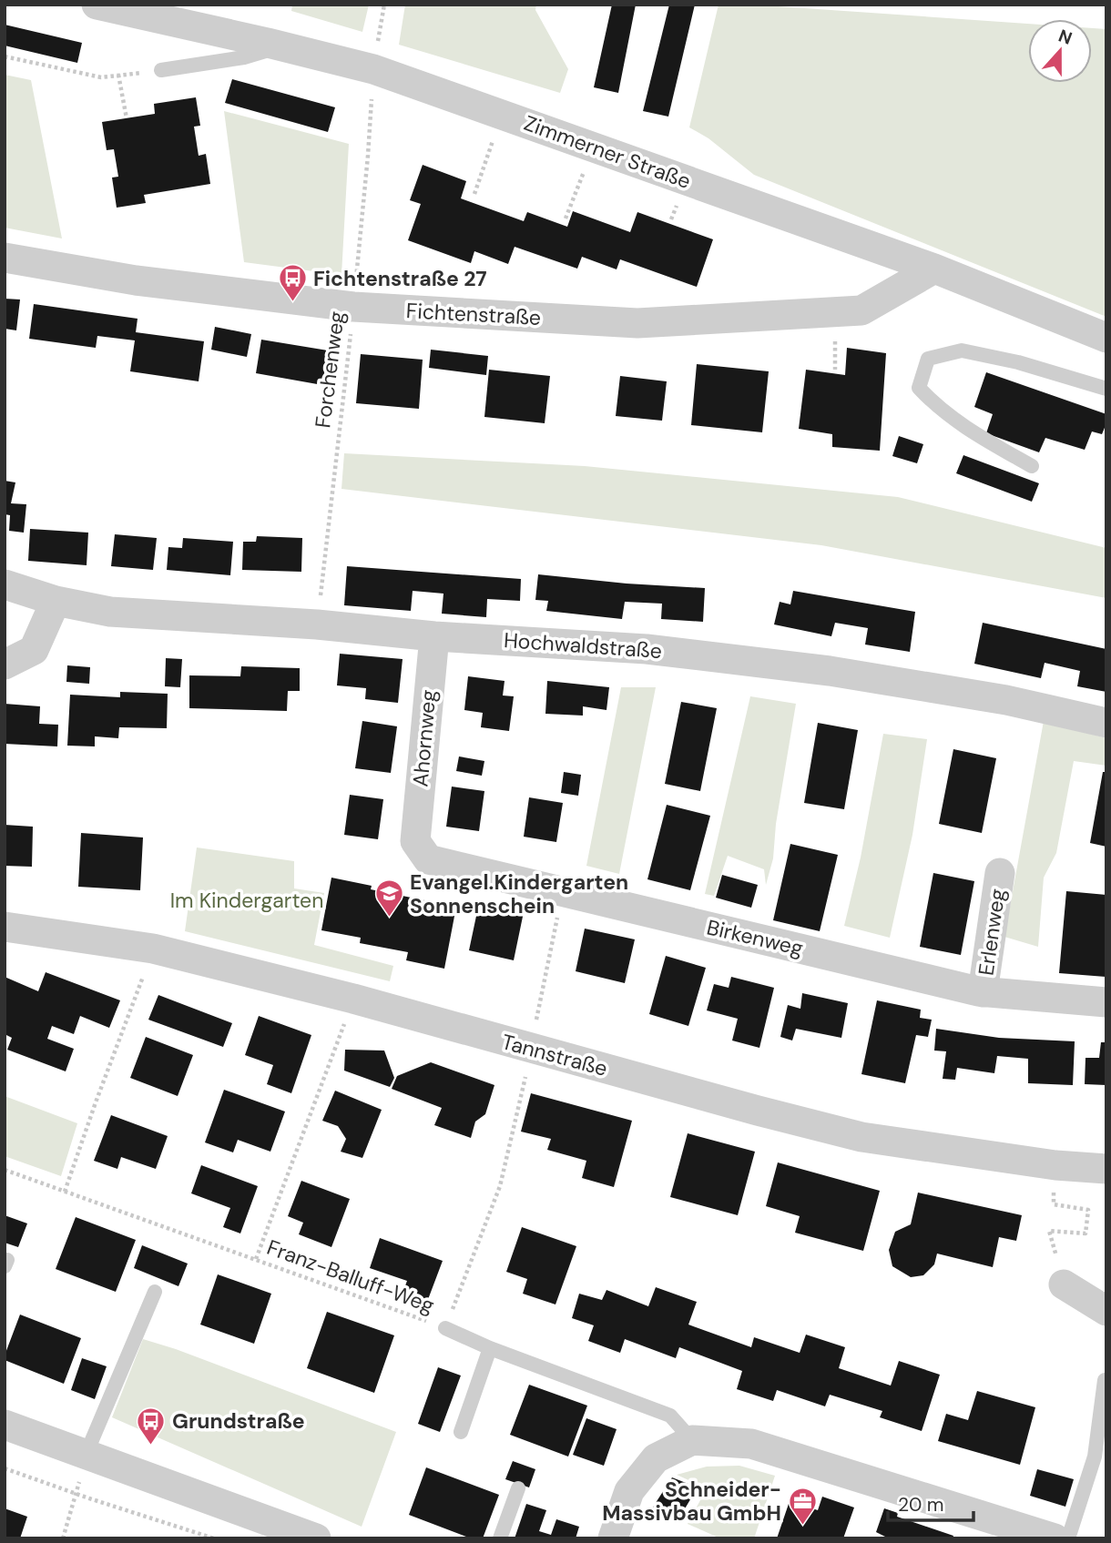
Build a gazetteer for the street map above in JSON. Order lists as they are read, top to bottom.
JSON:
{
  "streets": {
    "street": [
      "Zimmerner Straße",
      "Fichtenstraße",
      "Hochwaldstraße",
      "Ahornweg",
      "Erlenweg",
      "Birkenweg",
      "Tannstraße"
    ],
    "path": ["Forchenweg", "Franz-Balluff-Weg"]
  },
  "crossings": [
    ["Zimmerner Straße", "Fichtenstraße"],
    ["Zimmerner Straße", "Forchenweg"],
    ["Fichtenstraße", "Forchenweg"],
    ["Forchenweg", "Hochwaldstraße"],
    ["Hochwaldstraße", "Ahornweg"],
    ["Ahornweg", "Birkenweg"],
    ["Erlenweg", "Birkenweg"],
    ["Birkenweg", "Franz-Balluff-Weg"],
    ["Tannstraße", "Franz-Balluff-Weg"]
  ],
  "parks": ["Im Kindergarten"],
  "places": {
    "bus stop": ["Fichtenstraße 27", "Grundstraße"],
    "school or university": ["Evangel.Kindergarten Sonnenschein"],
    "office": ["Schneider- Massivbau GmbH"]
  },
  "scale_bar": "20 m",
  "north": "top"
}
